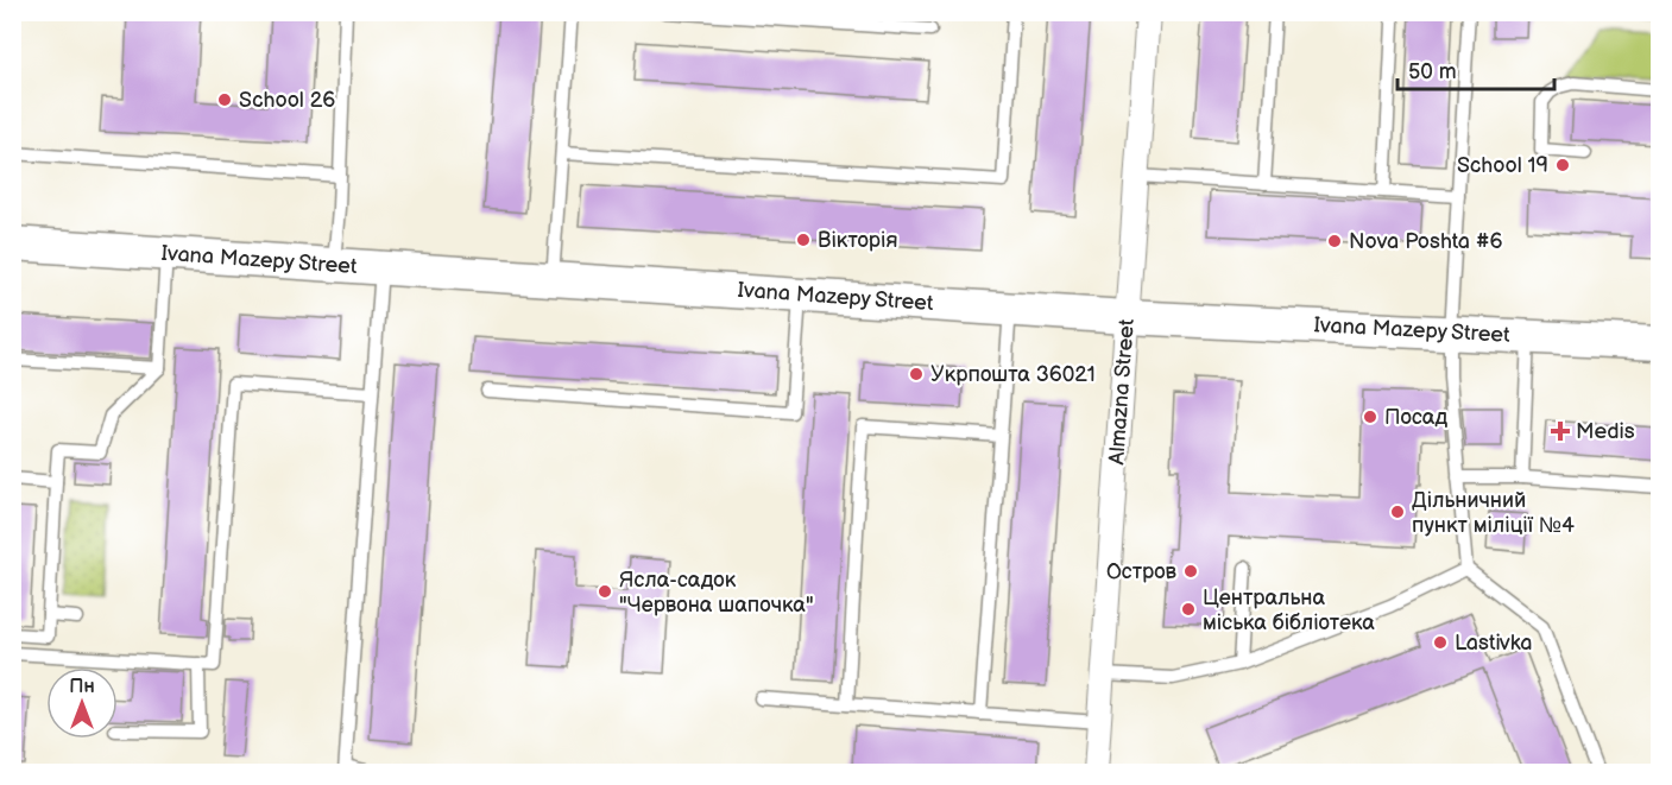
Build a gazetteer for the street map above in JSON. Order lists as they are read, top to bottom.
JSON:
{
  "streets": {
    "main road": ["Ivana Mazepy Street"],
    "street": ["Almazna Street"]
  },
  "crossings": [
    ["Ivana Mazepy Street", "Almazna Street"]
  ],
  "places": {
    "other": [
      "School 26",
      "School 19",
      "Вікторія",
      "Nova Poshta #6",
      "Укрпошта 36021",
      "Посад",
      "Дільничний пункт міліції №4",
      "Остров",
      "Ясла-садок \"Червона шапочка\"",
      "Центральна міська бібліотека",
      "Lastivka"
    ],
    "health": ["Medis"]
  },
  "scale_bar": "50 m",
  "north": "top"
}
